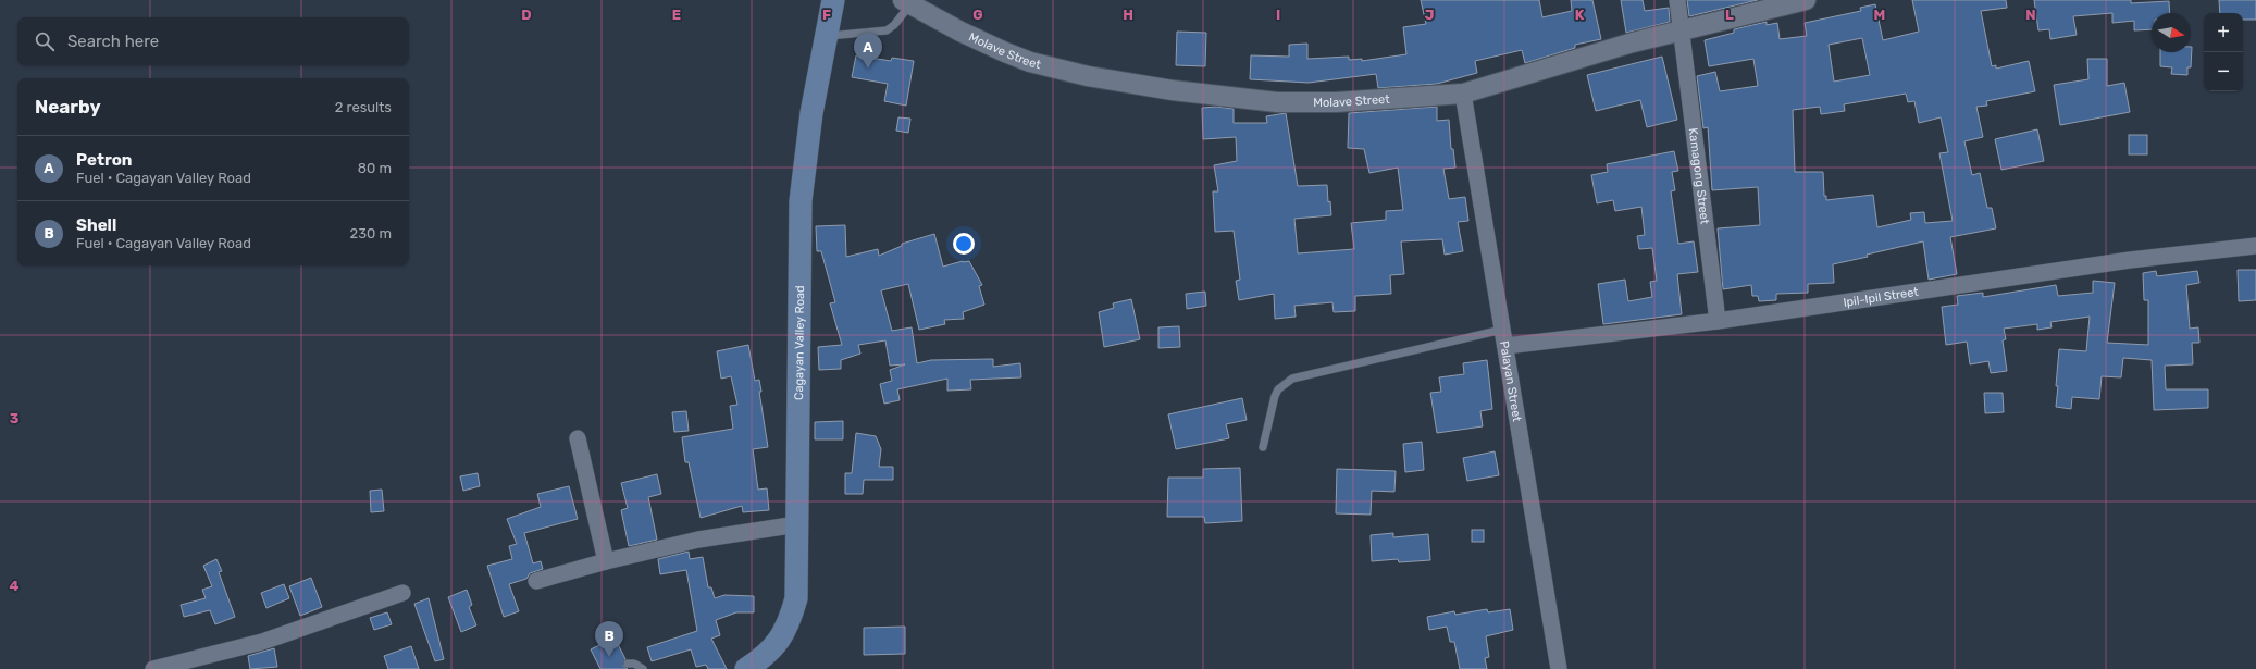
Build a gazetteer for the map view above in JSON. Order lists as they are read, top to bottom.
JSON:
{
  "streets": {
    "main road": ["Cagayan Valley Road"],
    "street": [
      "Molave Street",
      "Kamagong Street",
      "Ipil-Ipil Street",
      "Palayan Street"
    ]
  },
  "crossings": [
    ["Molave Street", "Kamagong Street"],
    ["Molave Street", "Palayan Street"],
    ["Kamagong Street", "Ipil-Ipil Street"],
    ["Ipil-Ipil Street", "Palayan Street"]
  ],
  "north": "right",
  "page": {
    "map_buttons": ["+", "−"],
    "search": "Search here",
    "pins": ["A", "B"],
    "heading": ["Nearby", "2 results"],
    "list": [
      {
        "mark": "A",
        "name": "Petron",
        "note": "Fuel · Cagayan Valley Road",
        "value": "80 m"
      },
      {
        "mark": "B",
        "name": "Shell",
        "note": "Fuel · Cagayan Valley Road",
        "value": "230 m"
      }
    ]
  },
  "grid": {
    "columns": [
      "D",
      "E",
      "F",
      "G",
      "H",
      "I",
      "J",
      "K",
      "L",
      "M",
      "N"
    ],
    "rows": ["3", "4"]
  }
}
